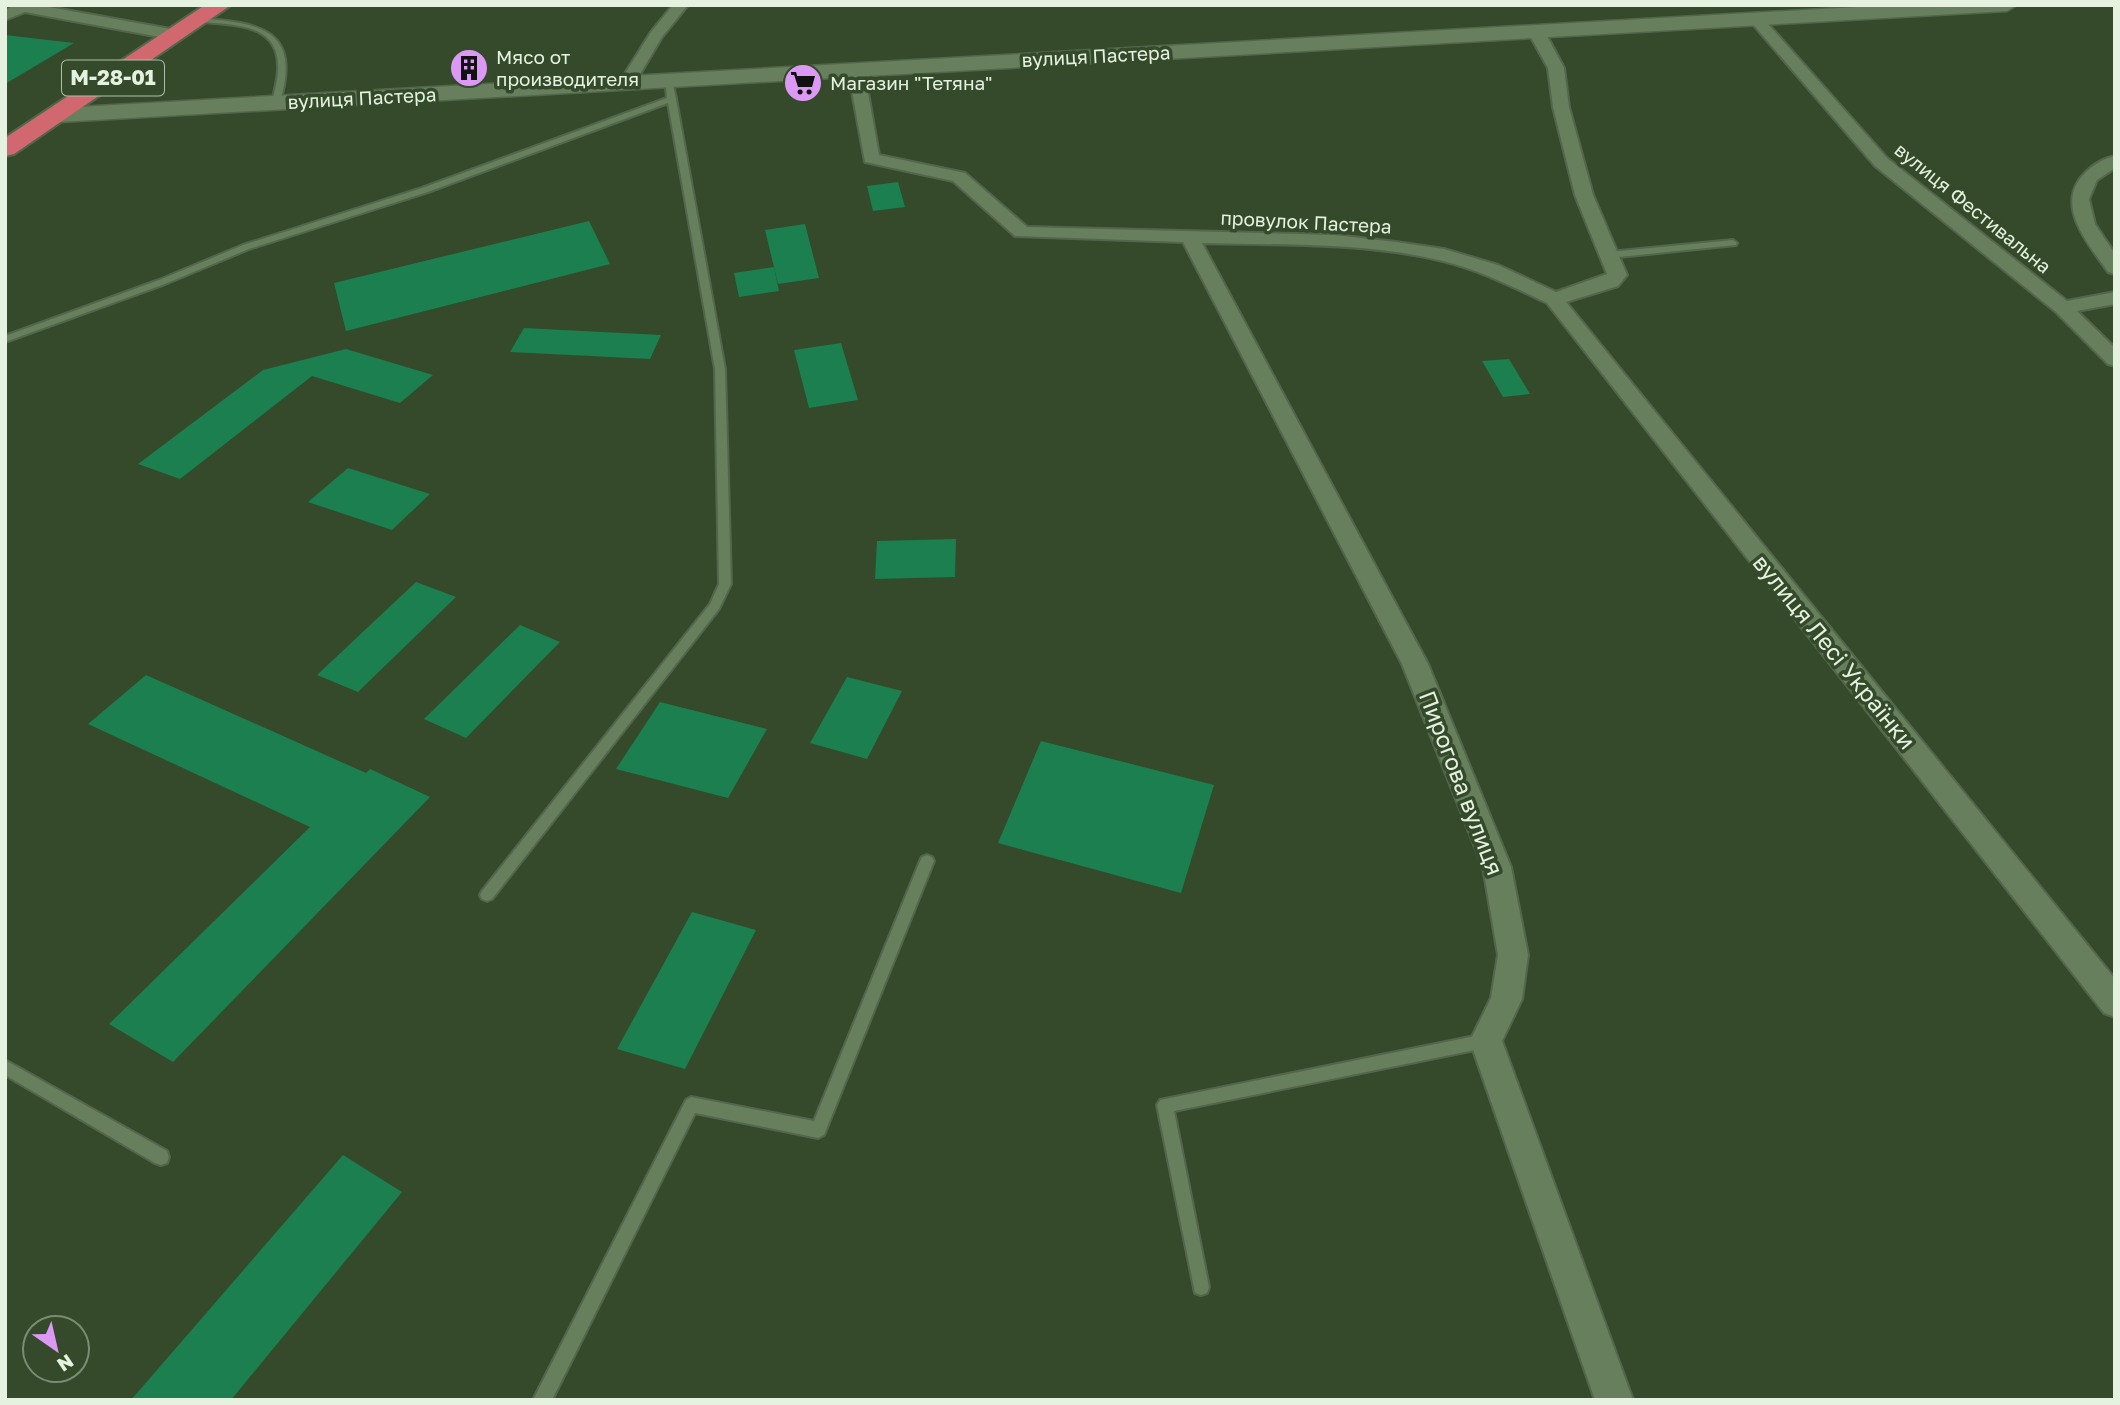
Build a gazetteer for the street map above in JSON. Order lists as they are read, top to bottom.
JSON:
{
  "streets": {
    "highway": ["М-28-01"],
    "street": [
      "вулиця Пастера",
      "вулиця Фестивальна",
      "провулок Пастера",
      "вулиця Лесі Українки",
      "Пирогова вулиця"
    ]
  },
  "crossings": [
    ["вулиця Пастера", "М-28-01"],
    ["вулиця Пастера", "вулиця Фестивальна"],
    ["вулиця Пастера", "провулок Пастера"],
    ["провулок Пастера", "вулиця Лесі Українки"],
    ["провулок Пастера", "Пирогова вулиця"]
  ],
  "places": {
    "building": ["Мясо от производителя"],
    "supermarket": ["Магазин \"Тетяна\""]
  },
  "north": "bottom right"
}
